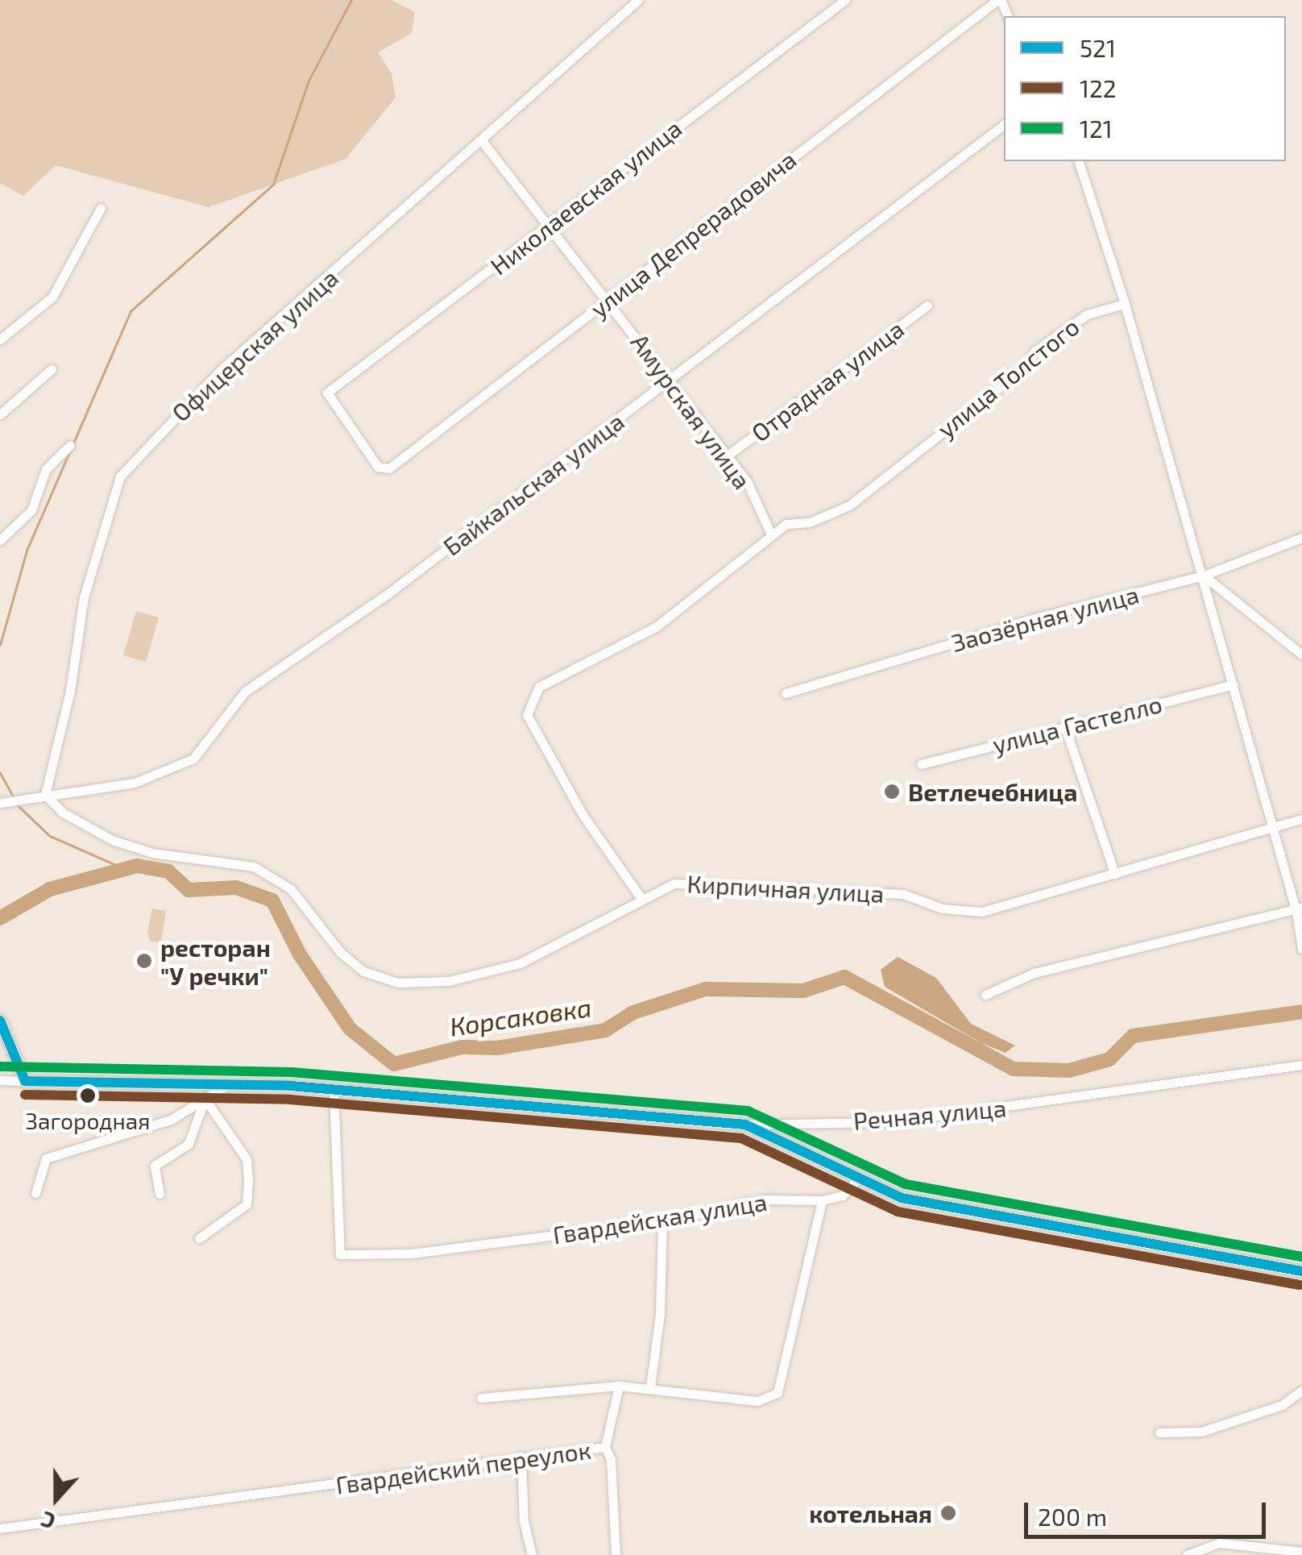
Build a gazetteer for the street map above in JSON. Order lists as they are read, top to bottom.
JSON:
{
  "streets": {
    "main road": ["Речная улица"],
    "street": [
      "Николаевская улица",
      "улица Депрерадовича",
      "Офицерская улица",
      "улица Толстого",
      "Отрадная улица",
      "Амурская улица",
      "Байкальская улица",
      "Заозёрная улица",
      "улица Гастелло",
      "Кирпичная улица",
      "Гвардейская улица",
      "Гвардейский переулок"
    ]
  },
  "crossings": [
    ["Николаевская улица", "улица Депрерадовича"],
    ["Николаевская улица", "Амурская улица"],
    ["улица Депрерадовича", "Амурская улица"],
    ["Офицерская улица", "Амурская улица"],
    ["Офицерская улица", "Байкальская улица"],
    ["Офицерская улица", "Кирпичная улица"],
    ["улица Толстого", "Амурская улица"],
    ["улица Толстого", "Кирпичная улица"],
    ["Отрадная улица", "Амурская улица"],
    ["Амурская улица", "Байкальская улица"],
    ["Байкальская улица", "Кирпичная улица"],
    ["Речная улица", "Гвардейская улица"]
  ],
  "water": ["Корсаковка"],
  "places": [
    "Ветлечебница",
    "ресторан \"У речки\"",
    "Загородная",
    "котельная"
  ],
  "lines": ["transit line 521", "transit line 121", "transit line 122"],
  "legend": ["521", "122", "121"],
  "scale_bar": "200 m",
  "north": "bottom"
}
